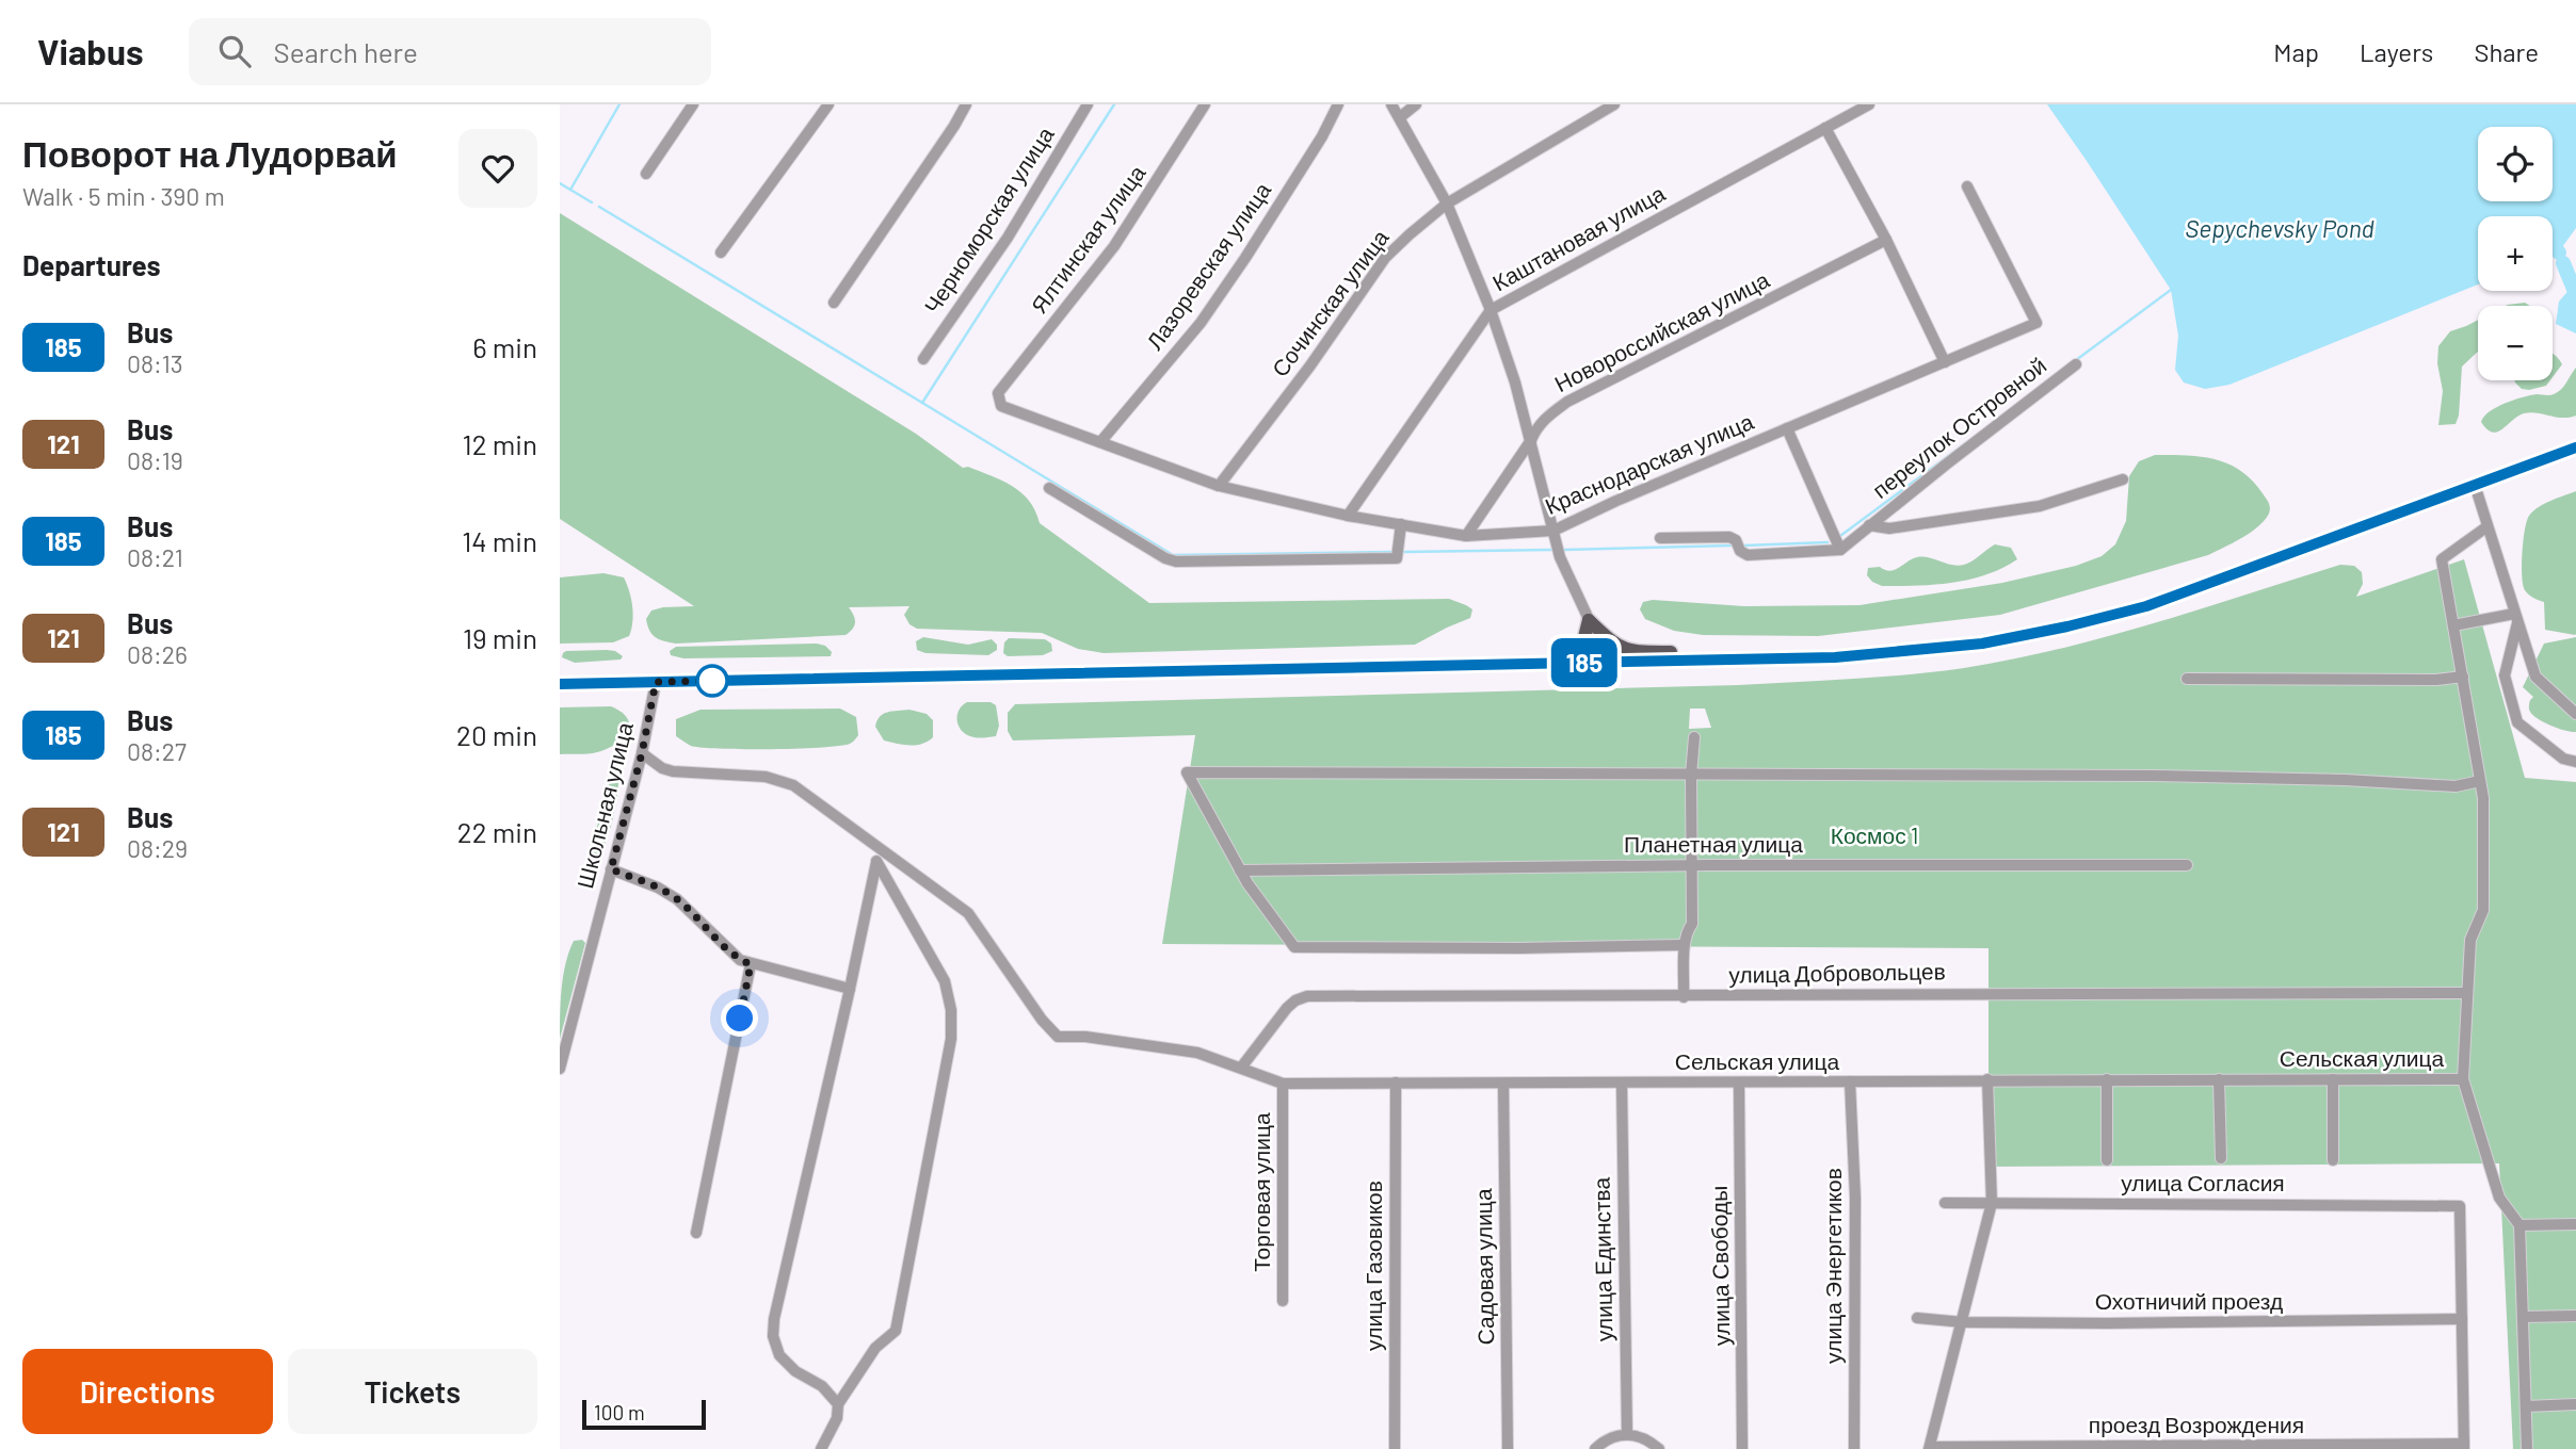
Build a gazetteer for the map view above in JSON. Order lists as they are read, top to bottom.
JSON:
{
  "streets": {
    "street": [
      "Черноморская улица",
      "Каштановая улица",
      "Ялтинская улица",
      "Лазоревская улица",
      "Сочинская улица",
      "Новороссийская улица",
      "переулок Островной",
      "Краснодарская улица",
      "Школьная улица",
      "Планетная улица",
      "улица Добровольцев",
      "Сельская улица",
      "улица Согласия",
      "Торговая улица",
      "улица Единства",
      "улица Газовиков",
      "улица Свободы",
      "улица Энергетиков",
      "Садовая улица",
      "Охотничий проезд",
      "проезд Возрождения"
    ]
  },
  "crossings": [
    ["Каштановая улица", "Краснодарская улица"],
    ["Ялтинская улица", "Краснодарская улица"],
    ["Лазоревская улица", "Краснодарская улица"],
    ["Сочинская улица", "Краснодарская улица"],
    ["Новороссийская улица", "Краснодарская улица"],
    ["улица Добровольцев", "Сельская улица"],
    ["Сельская улица", "Торговая улица"],
    ["Сельская улица", "улица Единства"],
    ["Сельская улица", "улица Газовиков"],
    ["Сельская улица", "улица Свободы"],
    ["Сельская улица", "улица Энергетиков"],
    ["Сельская улица", "Садовая улица"],
    ["улица Согласия", "Охотничий проезд"]
  ],
  "water": ["Sepychevsky Pond"],
  "parks": ["Космос 1"],
  "lines": ["bus line 185"],
  "scale_bar": "100 m",
  "page": {
    "header": "Viabus",
    "search": "Search here",
    "nav": ["Map", "Layers", "Share"],
    "heading": [
      ["Поворот на Лудорвай", "Walk · 5 min · 390 m"],
      "Departures"
    ],
    "on_map": "185",
    "map_buttons": ["+", "−"],
    "list": [
      {
        "mark": "185",
        "name": "Bus",
        "note": "08:13",
        "value": "6 min"
      },
      {
        "mark": "121",
        "name": "Bus",
        "note": "08:19",
        "value": "12 min"
      },
      {
        "mark": "185",
        "name": "Bus",
        "note": "08:21",
        "value": "14 min"
      },
      {
        "mark": "121",
        "name": "Bus",
        "note": "08:26",
        "value": "19 min"
      },
      {
        "mark": "185",
        "name": "Bus",
        "note": "08:27",
        "value": "20 min"
      },
      {
        "mark": "121",
        "name": "Bus",
        "note": "08:29",
        "value": "22 min"
      }
    ],
    "buttons": ["Directions", "Tickets"],
    "scale": "100 m"
  }
}
